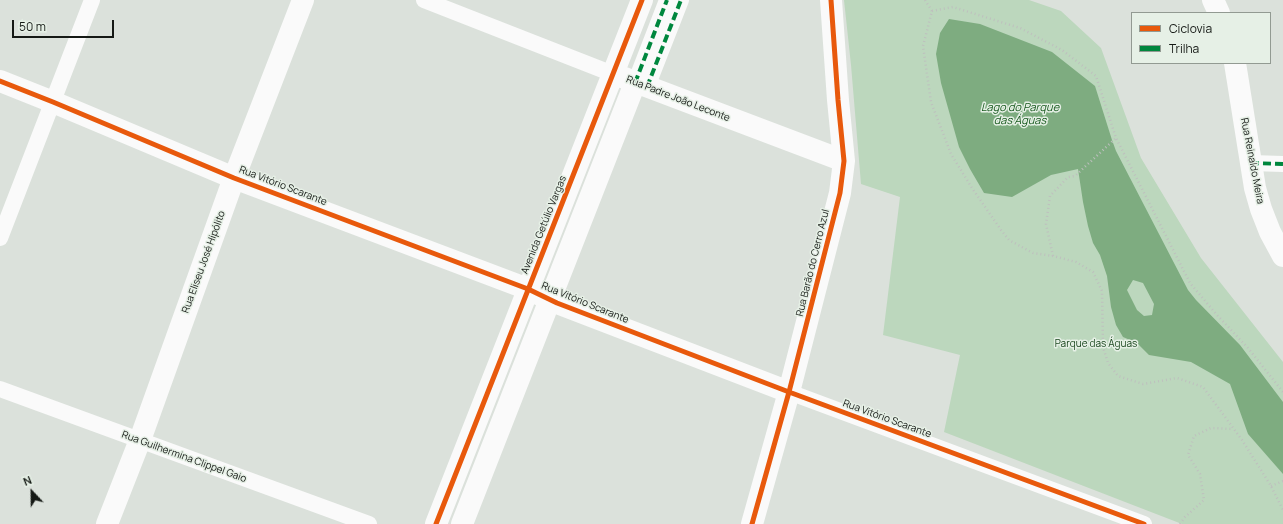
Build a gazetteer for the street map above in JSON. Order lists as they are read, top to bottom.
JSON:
{
  "streets": {
    "main road": [
      "Rua Padre João Leconte",
      "Rua Reinaldo Meira",
      "Rua Vitório Scarante",
      "Avenida Getúlio Vargas",
      "Rua Eliseu José Hipólito",
      "Rua Barão do Cerro Azul"
    ],
    "street": ["Rua Guilhermina Clippel Gaio"]
  },
  "crossings": [
    ["Rua Padre João Leconte", "Avenida Getúlio Vargas"],
    ["Rua Padre João Leconte", "Rua Barão do Cerro Azul"],
    ["Rua Vitório Scarante", "Avenida Getúlio Vargas"],
    ["Rua Vitório Scarante", "Rua Eliseu José Hipólito"],
    ["Rua Vitório Scarante", "Rua Barão do Cerro Azul"],
    ["Rua Eliseu José Hipólito", "Rua Guilhermina Clippel Gaio"]
  ],
  "water": ["Lago do Parque das Águas"],
  "parks": ["Parque das Águas"],
  "legend": ["Ciclovia", "Trilha"],
  "scale_bar": "50 m",
  "north": "top"
}
